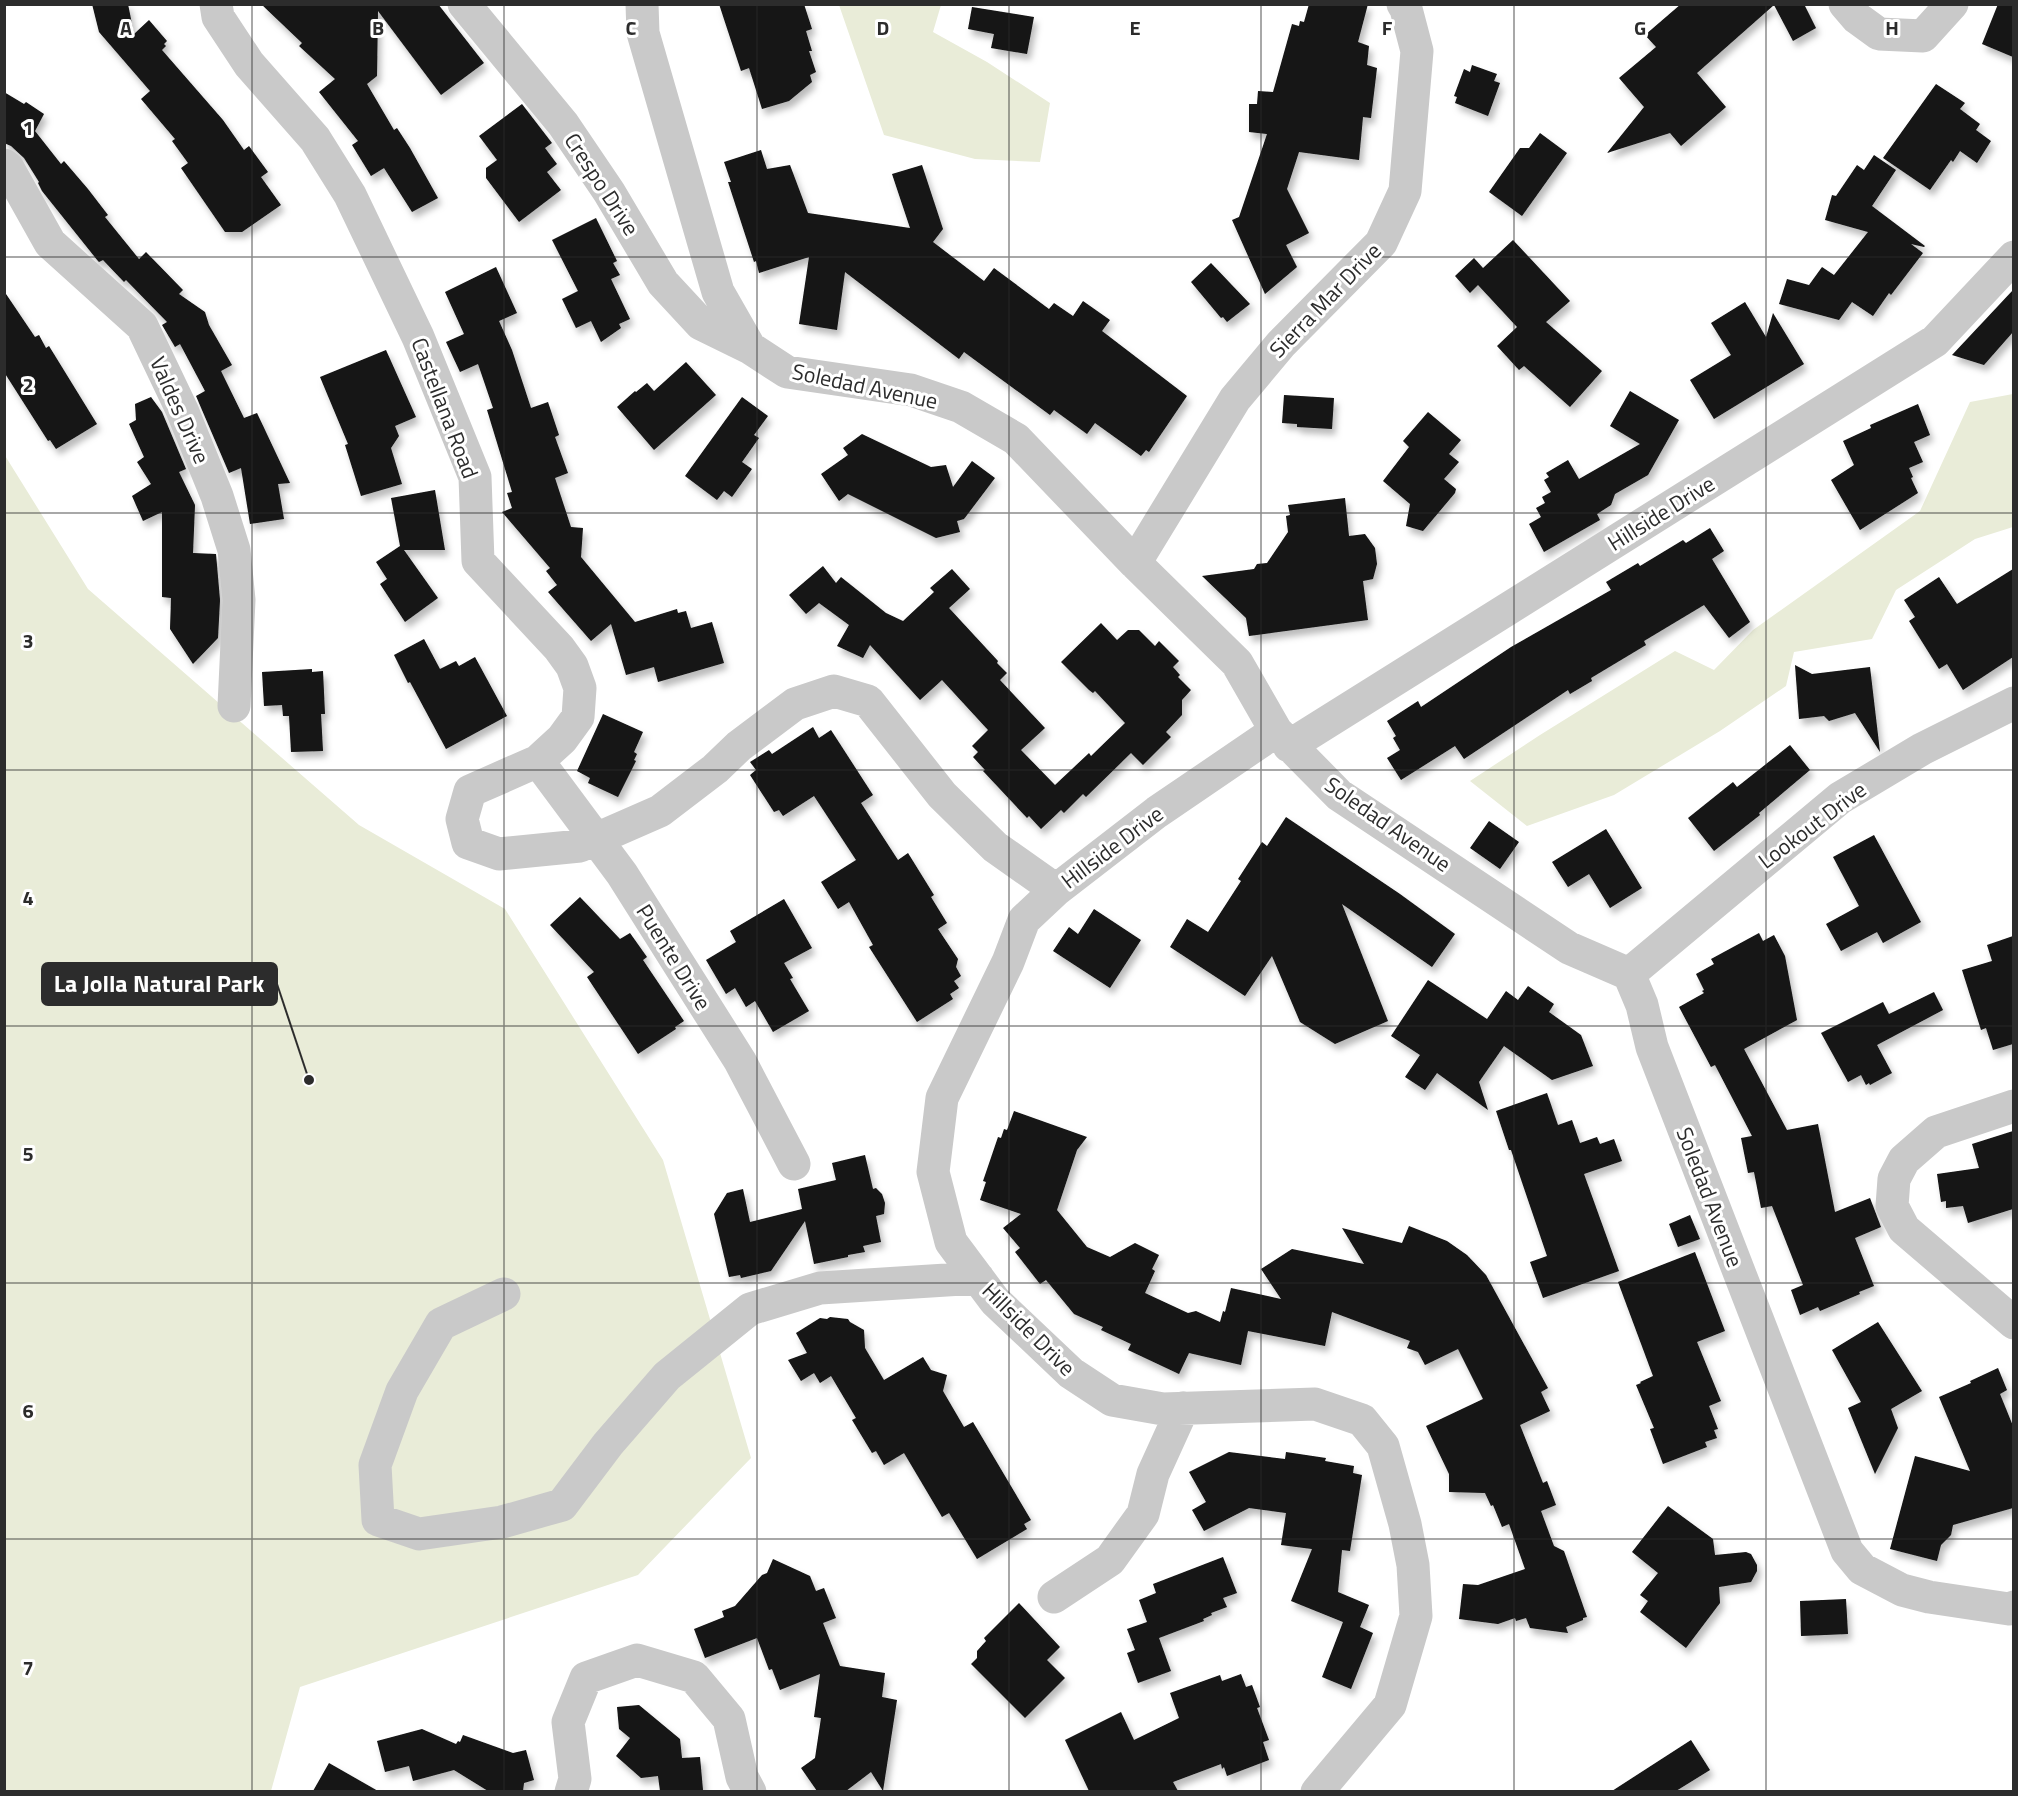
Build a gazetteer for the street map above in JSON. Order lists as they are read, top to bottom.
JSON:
{
  "streets": {
    "street": [
      "Crespo Drive",
      "Sierra Mar Drive",
      "Soledad Avenue",
      "Castellana Road",
      "Valdes Drive",
      "Hillside Drive",
      "Lookout Drive",
      "Puente Drive"
    ]
  },
  "crossings": [
    ["Crespo Drive", "Soledad Avenue"],
    ["Sierra Mar Drive", "Soledad Avenue"],
    ["Soledad Avenue", "Hillside Drive"],
    ["Soledad Avenue", "Lookout Drive"],
    ["Castellana Road", "Hillside Drive"],
    ["Castellana Road", "Puente Drive"]
  ],
  "places": ["La Jolla Natural Park"],
  "grid": {
    "columns": [
      "A",
      "B",
      "C",
      "D",
      "E",
      "F",
      "G",
      "H"
    ],
    "rows": [
      "1",
      "2",
      "3",
      "4",
      "5",
      "6",
      "7"
    ]
  }
}
